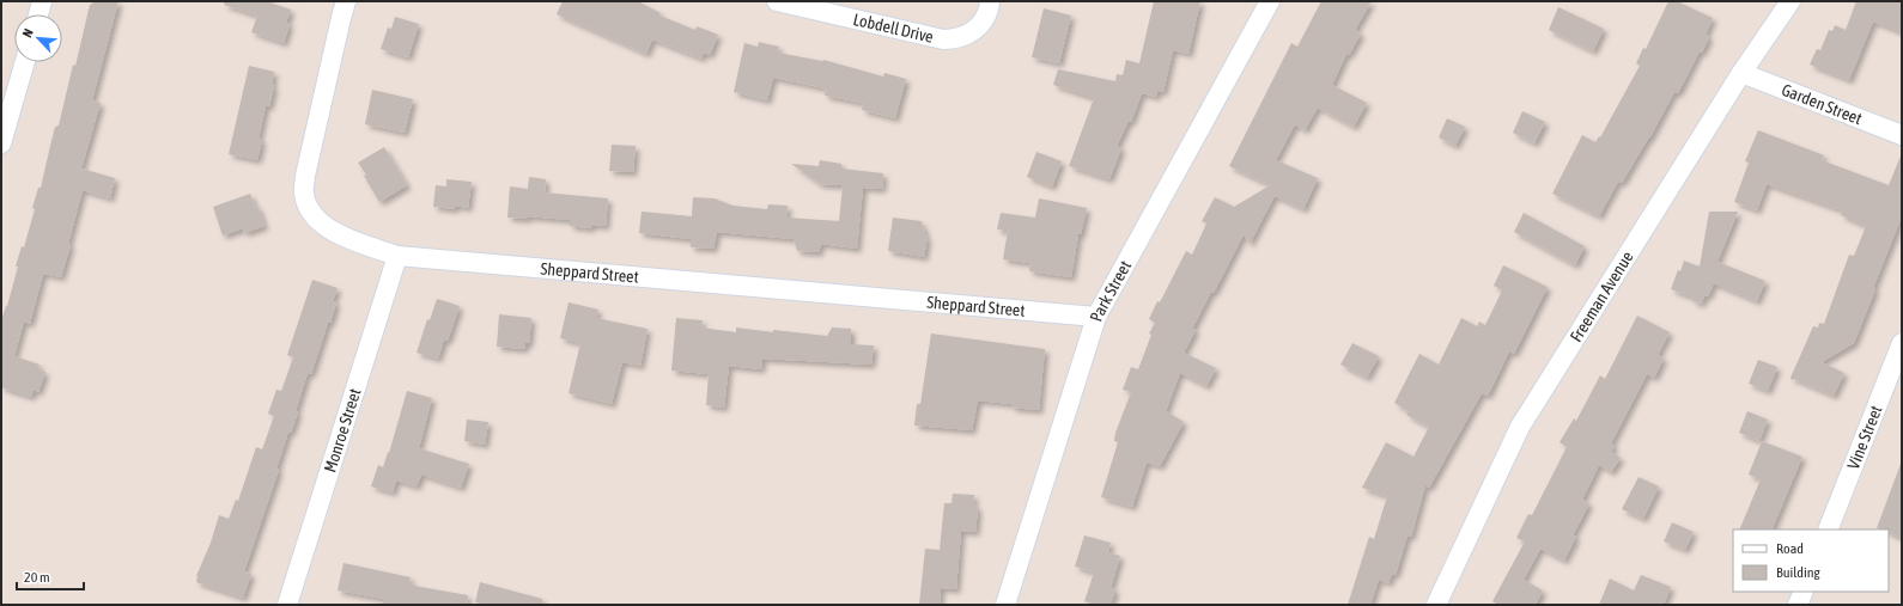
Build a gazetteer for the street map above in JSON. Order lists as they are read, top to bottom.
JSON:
{
  "streets": {
    "street": [
      "Lobdell Drive",
      "Garden Street",
      "Sheppard Street",
      "Park Street",
      "Freeman Avenue",
      "Monroe Street",
      "Vine Street"
    ]
  },
  "crossings": [
    ["Garden Street", "Freeman Avenue"],
    ["Sheppard Street", "Park Street"],
    ["Sheppard Street", "Monroe Street"]
  ],
  "legend": ["Road", "Building"],
  "scale_bar": "20 m",
  "north": "top left"
}
